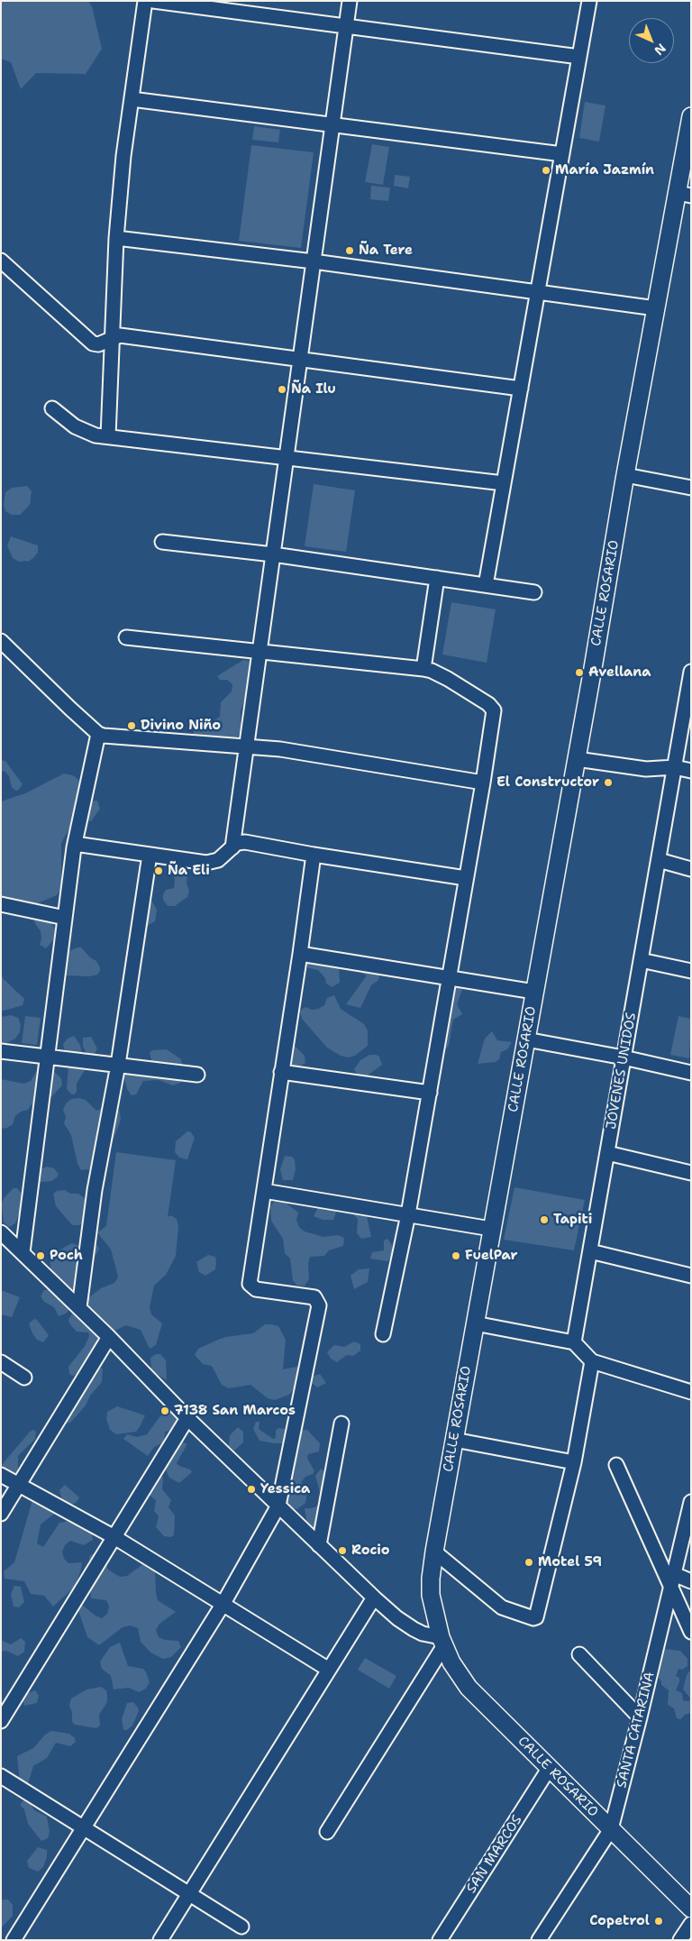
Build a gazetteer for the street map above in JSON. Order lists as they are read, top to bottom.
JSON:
{
  "streets": {
    "main road": ["CALLE ROSARIO"],
    "street": ["JOVENES UNIDOS", "SANTA CATARINA", "SAN MARCOS"]
  },
  "crossings": [
    ["CALLE ROSARIO", "SANTA CATARINA"],
    ["CALLE ROSARIO", "SAN MARCOS"]
  ],
  "places": [
    "María Jazmín",
    "Ña Tere",
    "Ña Ilu",
    "Avellana",
    "Divino Niño",
    "El Constructor",
    "Ña Eli",
    "Tapiti",
    "Poch",
    "FuelPar",
    "7138 San Marcos",
    "Yessica",
    "Rocio",
    "Motel 59",
    "Copetrol"
  ],
  "north": "bottom right"
}
